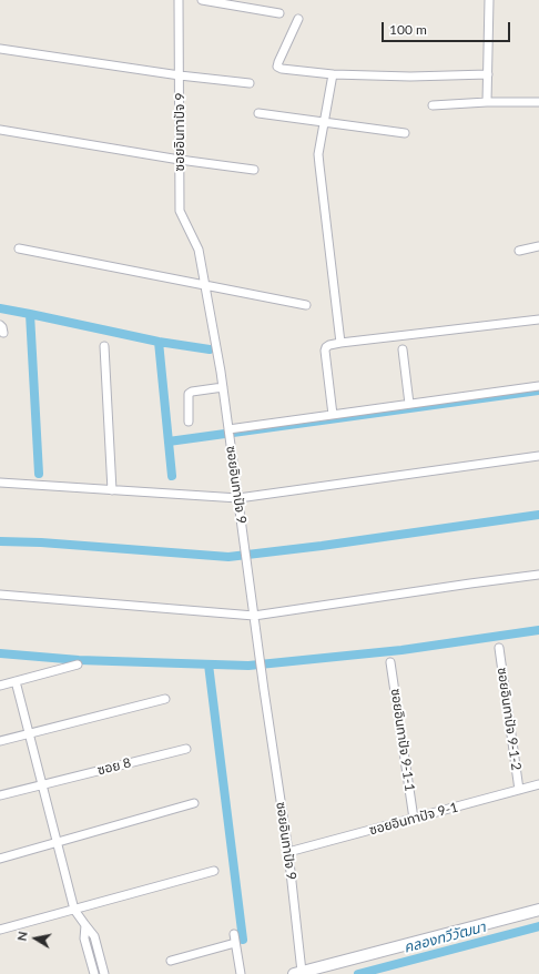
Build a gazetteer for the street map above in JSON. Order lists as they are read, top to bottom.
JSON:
{
  "streets": {
    "street": [
      "ซอยอินทาปัจ 9",
      "ซอยอินทาปัจ 9-1-2",
      "ซอยอินทาปัจ 9-1-1",
      "ซอย 8",
      "ซอยอินทาปัจ 9-1"
    ]
  },
  "crossings": [
    ["ซอยอินทาปัจ 9", "ซอยอินทาปัจ 9-1"],
    ["ซอยอินทาปัจ 9-1-2", "ซอยอินทาปัจ 9-1"],
    ["ซอยอินทาปัจ 9-1-1", "ซอยอินทาปัจ 9-1"]
  ],
  "water": ["คลองทวีวัฒนา"],
  "scale_bar": "100 m",
  "north": "left"
}
